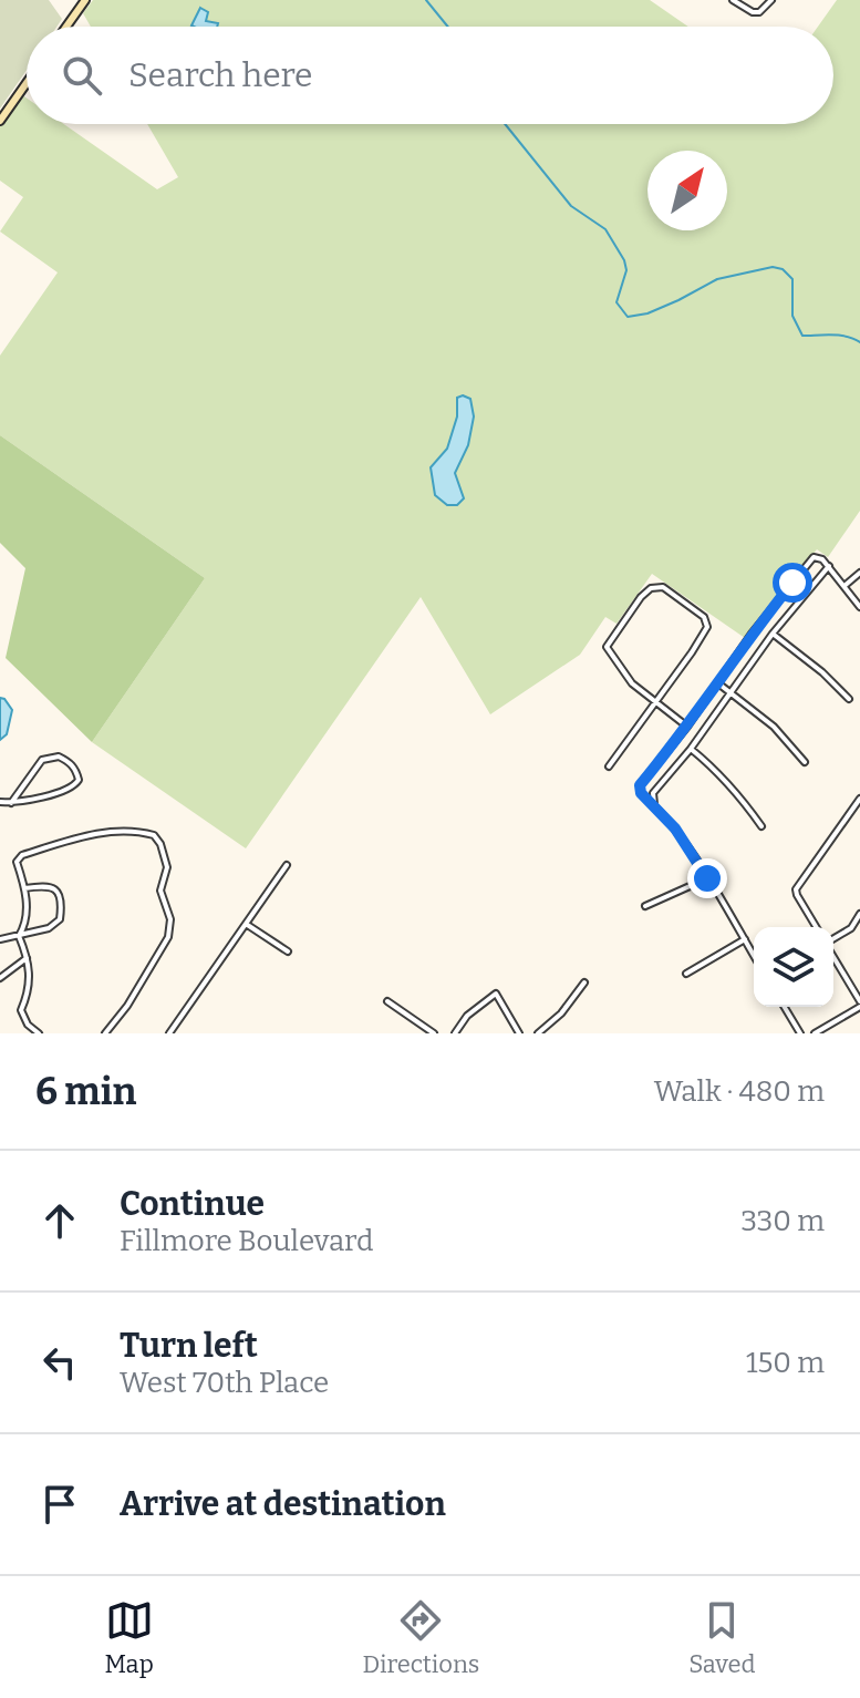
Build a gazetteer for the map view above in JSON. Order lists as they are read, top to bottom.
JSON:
{
  "north": "top right",
  "page": {
    "search": "Search here",
    "heading": ["6 min", "Walk · 480 m"],
    "list": [
      ["Continue", "Fillmore Boulevard", "330 m"],
      ["Turn left", "West 70th Place", "150 m"],
      "Arrive at destination"
    ],
    "nav": ["Map", "Directions", "Saved"]
  }
}
